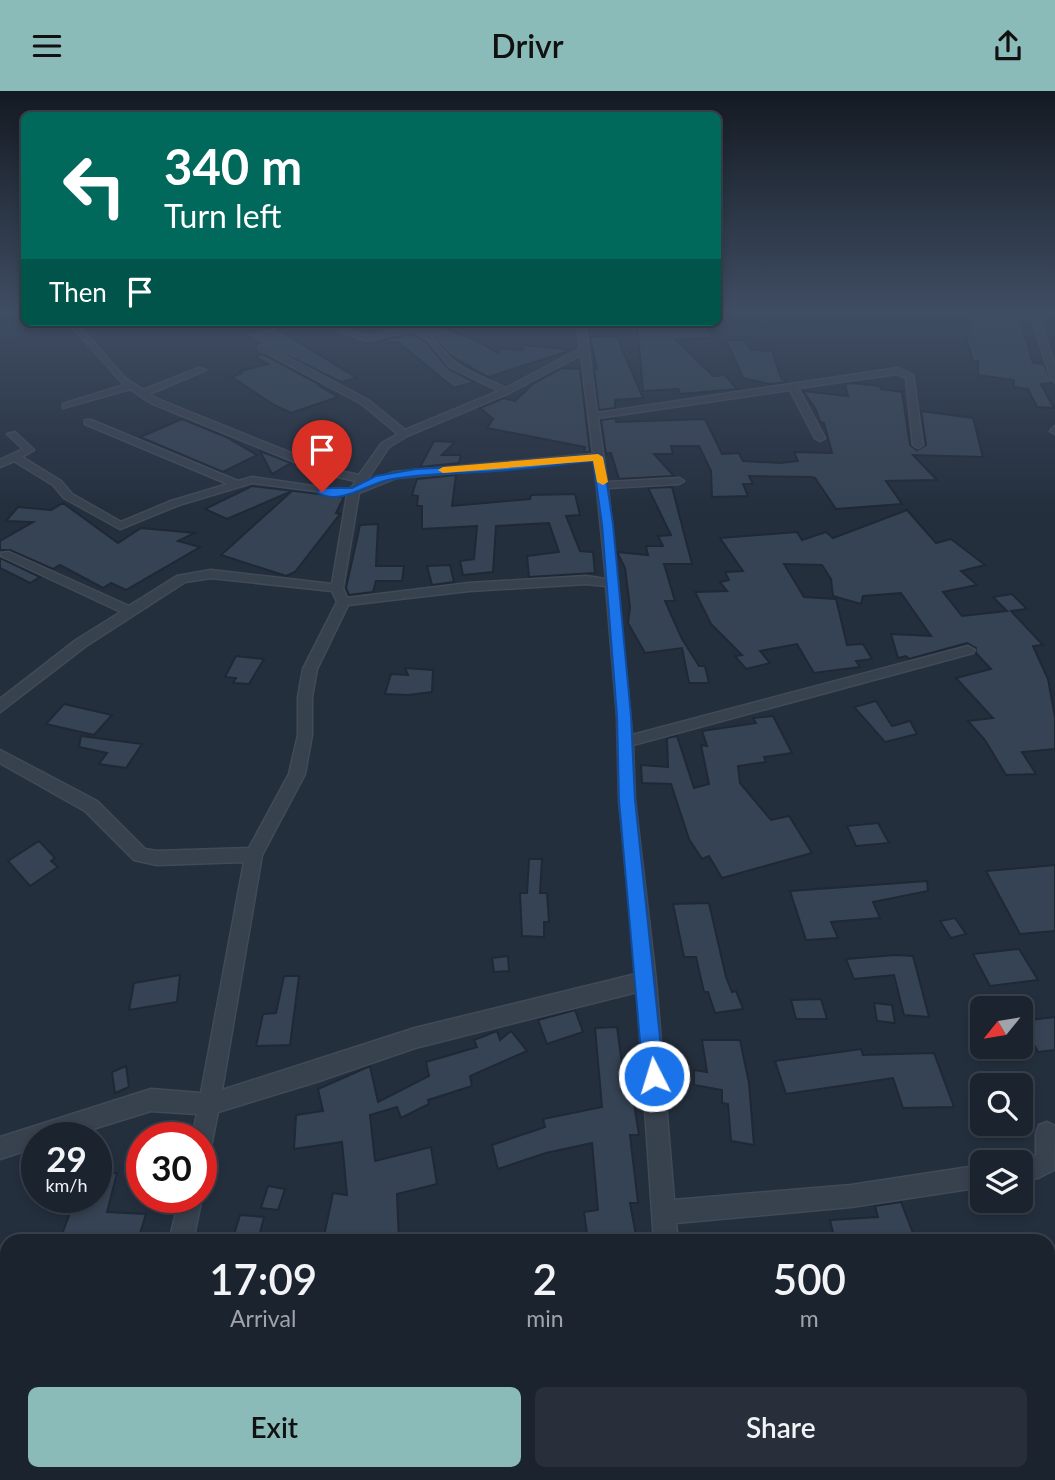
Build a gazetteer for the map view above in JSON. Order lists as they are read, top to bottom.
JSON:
{
  "north": "bottom left",
  "page": {
    "header": "Drivr",
    "turn": ["340 m", "Turn left"],
    "then": "Then",
    "speed": "29 km/h",
    "limit": "30",
    "eta": [
      "17:09",
      "Arrival",
      "2",
      "min",
      "500",
      "m"
    ],
    "buttons": ["Exit", "Share"]
  }
}
